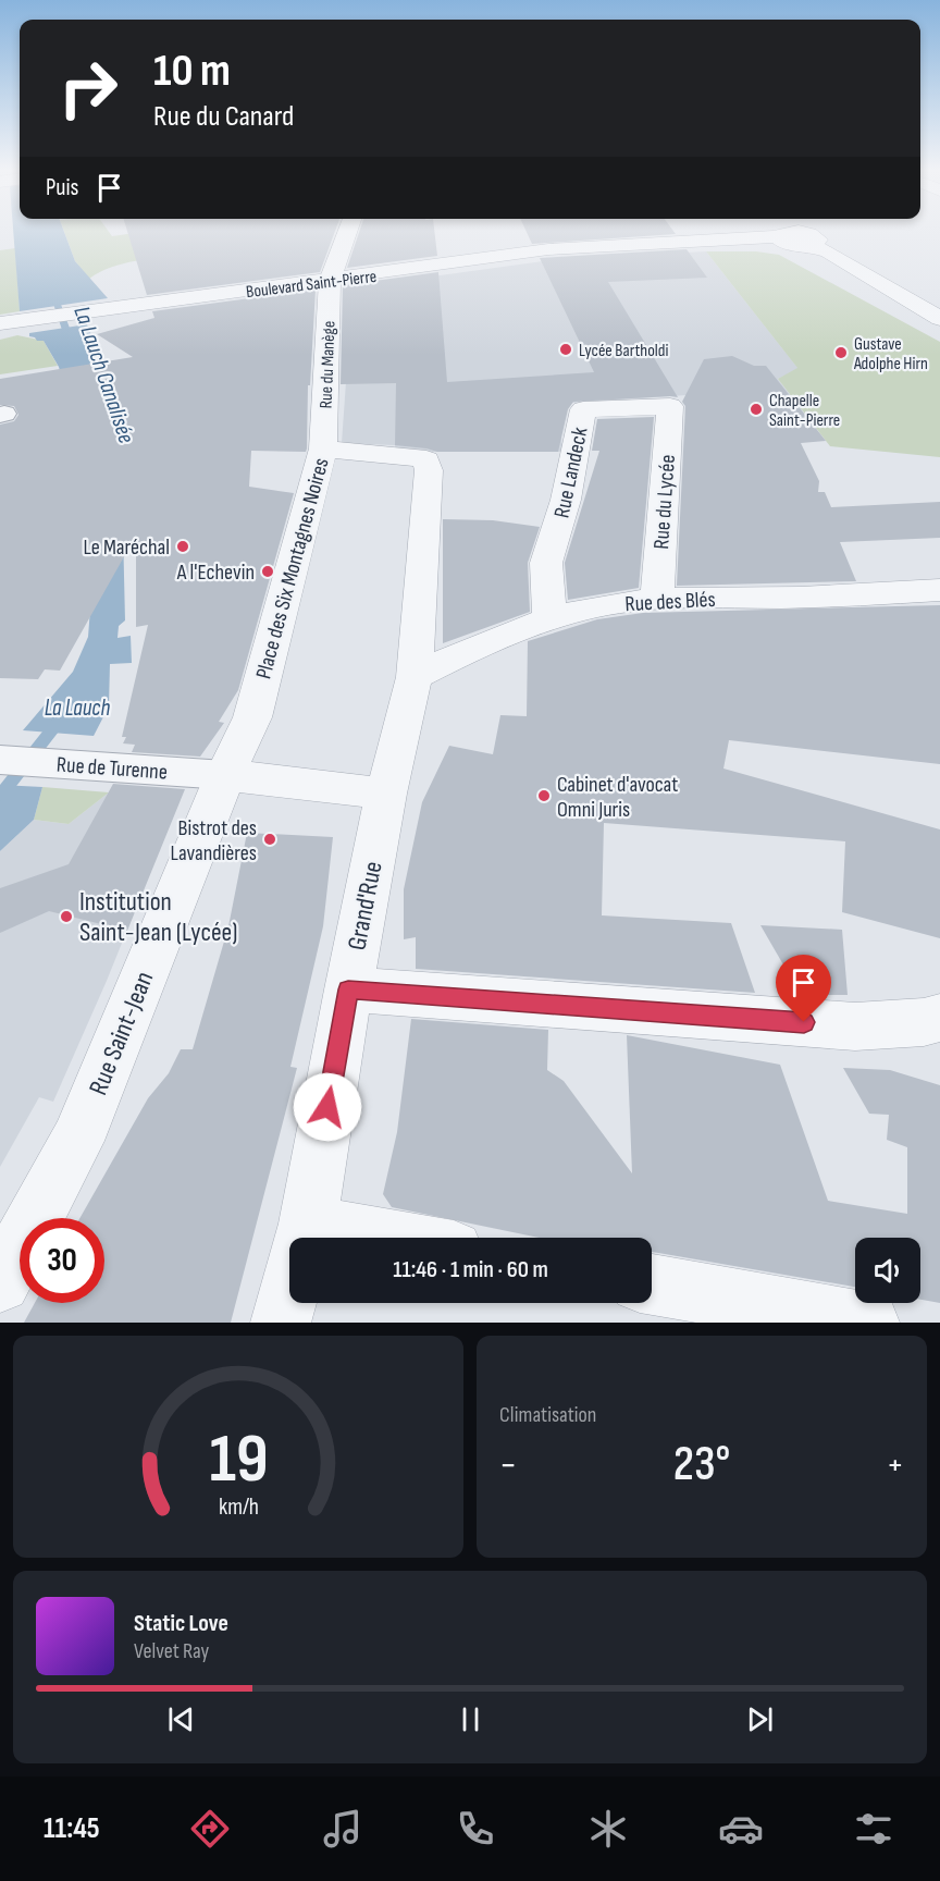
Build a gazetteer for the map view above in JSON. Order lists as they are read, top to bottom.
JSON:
{
  "streets": {
    "street": [
      "Boulevard Saint-Pierre",
      "Rue du Manège",
      "Rue Landeck",
      "Rue du Lycée",
      "Place des Six Montagnes Noires",
      "Rue des Blés",
      "Rue de Turenne",
      "Grand'Rue",
      "Rue Saint-Jean"
    ]
  },
  "crossings": [
    ["Boulevard Saint-Pierre", "Rue du Manège"],
    ["Rue du Manège", "Place des Six Montagnes Noires"],
    ["Rue Landeck", "Rue du Lycée"],
    ["Rue Landeck", "Rue des Blés"],
    ["Rue du Lycée", "Rue des Blés"],
    ["Place des Six Montagnes Noires", "Rue des Blés"],
    ["Place des Six Montagnes Noires", "Rue de Turenne"],
    ["Place des Six Montagnes Noires", "Grand'Rue"],
    ["Place des Six Montagnes Noires", "Rue Saint-Jean"],
    ["Rue de Turenne", "Rue Saint-Jean"]
  ],
  "water": ["La Lauch Canalisée", "La Lauch"],
  "places": [
    "Lycée Bartholdi",
    "Gustave Adolphe Hirn",
    "Chapelle Saint-Pierre",
    "Le Maréchal",
    "A l'Echevin",
    "Cabinet d'avocat Omni Juris",
    "Bistrot des Lavandières",
    "Institution Saint-Jean (Lycée)"
  ],
  "page": {
    "turn": ["10 m", "Rue du Canard"],
    "then": "Puis",
    "limit": "30",
    "trip": "11:46 · 1 min · 60 m",
    "tile": "Climatisation",
    "heat": ["−", "23°", "+"],
    "song": ["Static Love", "Velvet Ray"],
    "tabs": "11:45",
    "gauge": ["19", "km/h"]
  }
}
